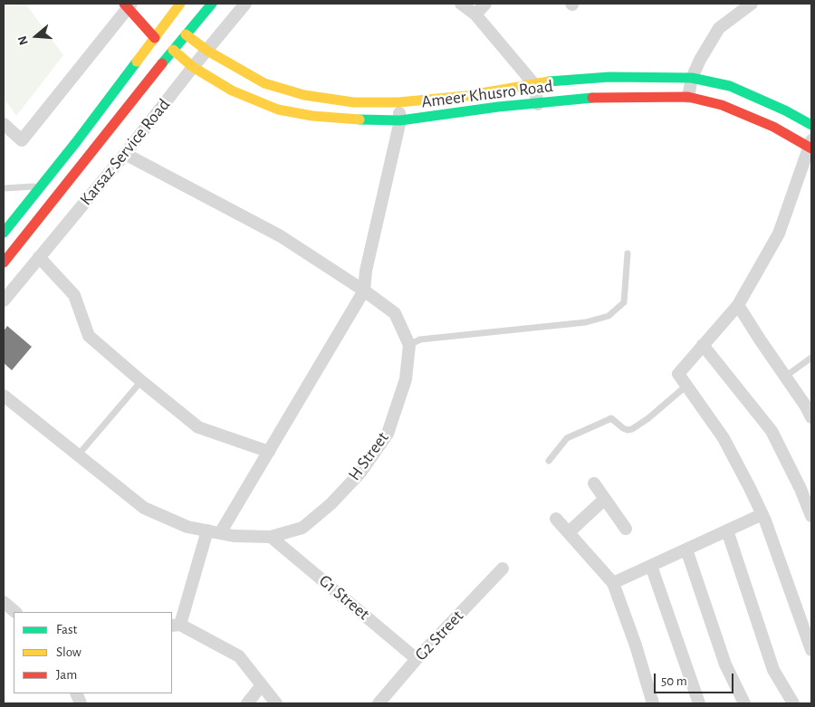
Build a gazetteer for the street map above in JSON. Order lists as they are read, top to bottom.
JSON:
{
  "streets": {
    "main road": ["Ameer Khusro Road"],
    "street": [
      "Karsaz Service Road",
      "H Street",
      "G1 Street",
      "G2 Street"
    ]
  },
  "crossings": [
    ["Ameer Khusro Road", "Karsaz Service Road"],
    ["H Street", "G1 Street"],
    ["G1 Street", "G2 Street"]
  ],
  "legend": ["Fast", "Slow", "Jam"],
  "scale_bar": "50 m",
  "north": "left"
}
